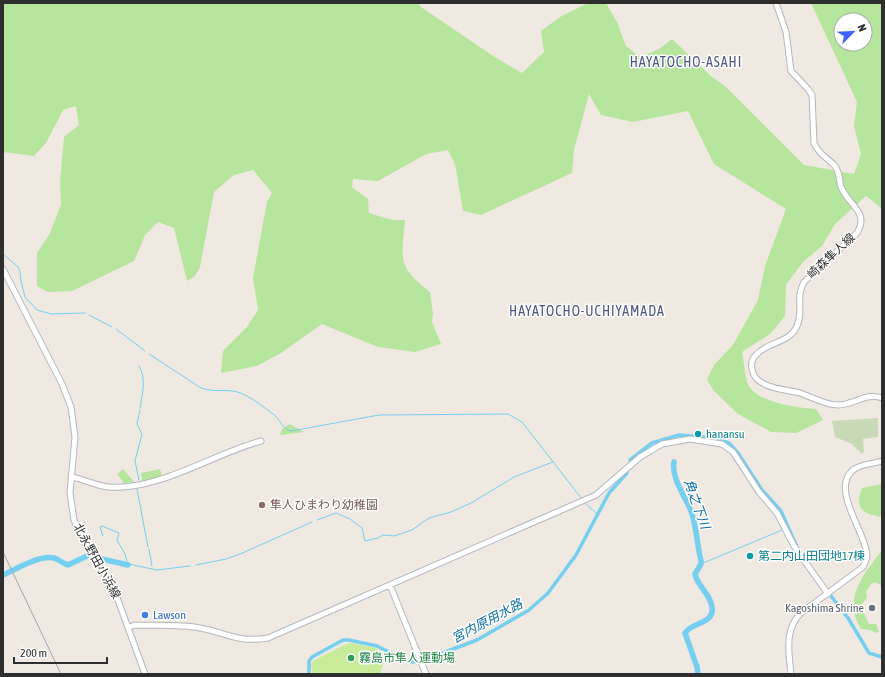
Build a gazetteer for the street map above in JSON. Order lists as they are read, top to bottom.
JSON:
{
  "streets": {
    "main road": ["崎森隼人線", "北永野田小浜線"]
  },
  "districts": ["HAYATOCHO-ASAHI", "HAYATOCHO-UCHIYAMADA"],
  "water": ["角之下川", "宮内原用水路"],
  "places": [
    "hanansu",
    "隼人ひまわり幼稚園",
    "第二内山田団地17棟",
    "Kagoshima Shrine",
    "Lawson",
    "霧島市隼人運動場"
  ],
  "scale_bar": "200 m",
  "north": "top right"
}
